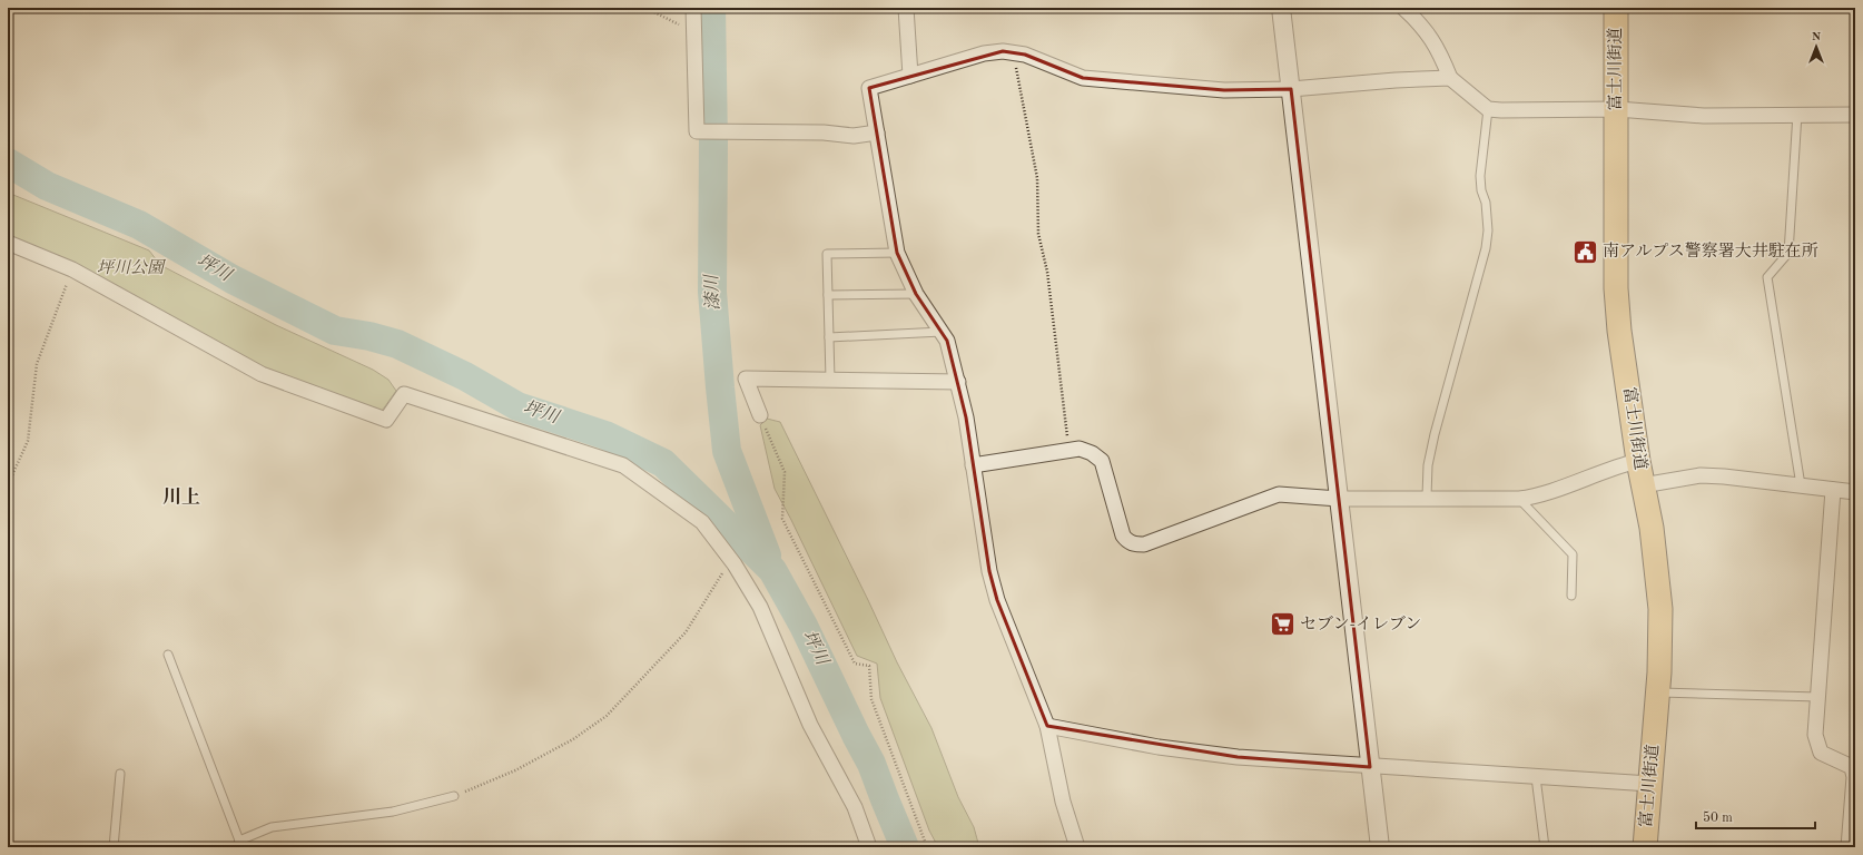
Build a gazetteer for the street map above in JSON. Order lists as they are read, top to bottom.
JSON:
{
  "streets": {
    "main road": ["富士川街道"]
  },
  "districts": ["川上"],
  "water": ["坪川", "漆川"],
  "parks": ["坪川公園"],
  "places": {
    "public building": ["南アルプス警察署大井駐在所"],
    "supermarket": ["セブン-イレブン"]
  },
  "scale_bar": "50 m",
  "north": "top"
}
